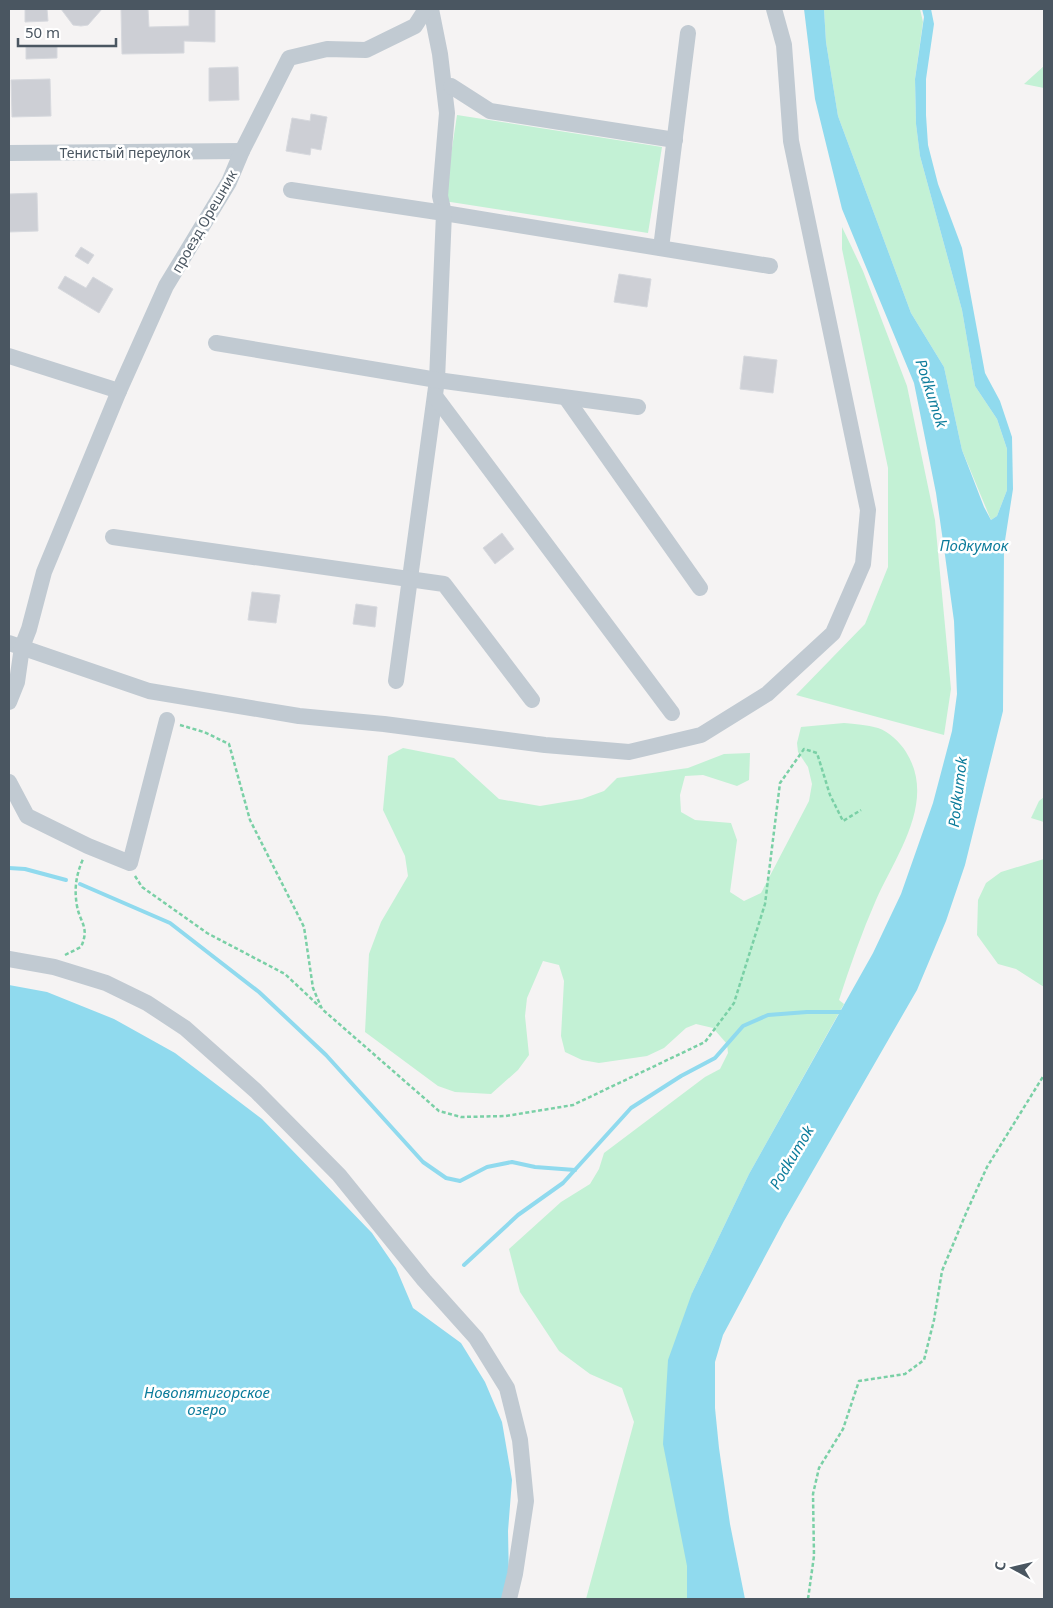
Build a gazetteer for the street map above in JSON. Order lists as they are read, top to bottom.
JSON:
{
  "streets": {
    "street": ["Тенистый переулок", "проезд Орешник"]
  },
  "crossings": [
    ["Тенистый переулок", "проезд Орешник"]
  ],
  "water": ["Podkumok", "Подкумок", "Новопятигорское озеро"],
  "scale_bar": "50 m",
  "north": "left"
}
